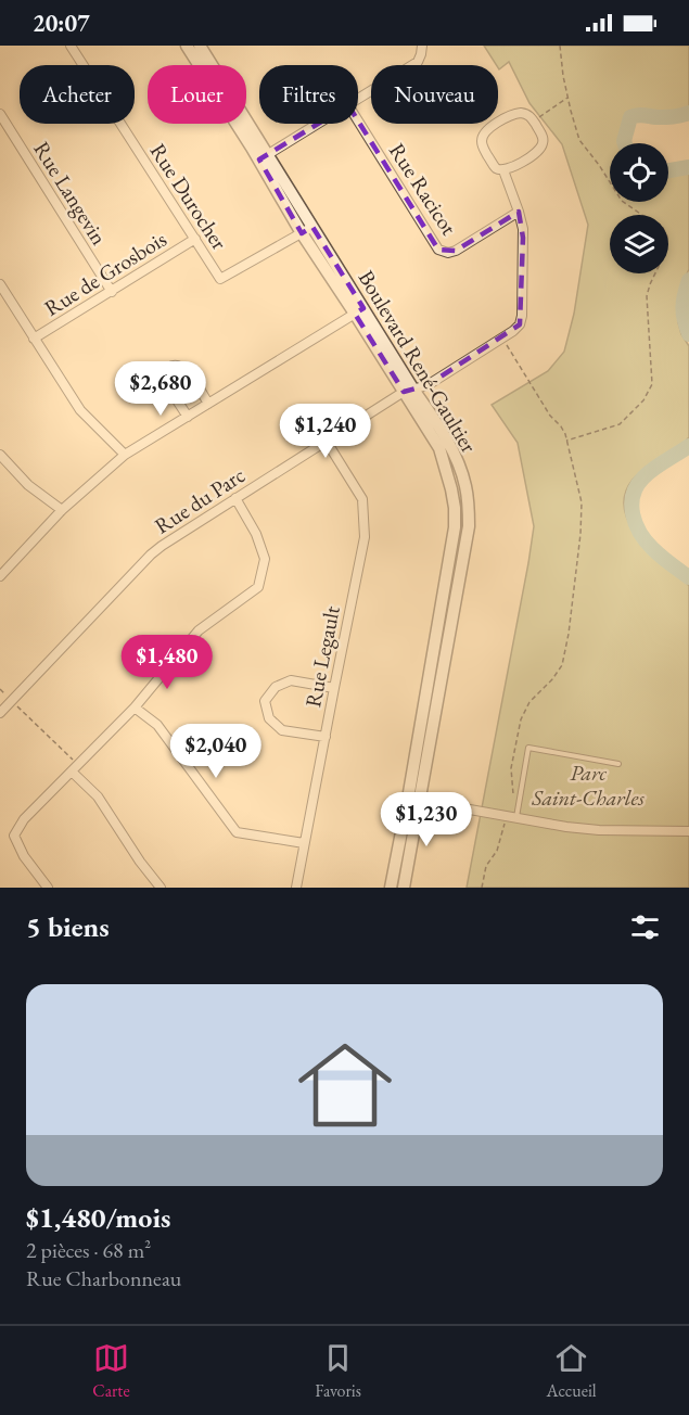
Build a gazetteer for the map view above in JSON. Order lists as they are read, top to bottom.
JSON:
{
  "streets": {
    "street": [
      "Rue Racicot",
      "Rue Langevin",
      "Rue Durocher",
      "Rue de Grosbois",
      "Boulevard René-Gaultier",
      "Rue du Parc",
      "Rue Legault"
    ]
  },
  "crossings": [
    ["Rue Racicot", "Rue du Parc"],
    ["Rue Langevin", "Rue de Grosbois"],
    ["Rue Durocher", "Rue de Grosbois"],
    ["Rue Durocher", "Boulevard René-Gaultier"],
    ["Boulevard René-Gaultier", "Rue du Parc"],
    ["Rue du Parc", "Rue Legault"]
  ],
  "parks": ["Parc Saint-Charles"],
  "page": {
    "status": "20:07",
    "chip": [
      "Acheter",
      "Louer",
      "Filtres",
      "Nouveau"
    ],
    "price": [
      "$2,680",
      "$1,240",
      "$1,480",
      "$2,040",
      "$1,230"
    ],
    "heading": "5 biens",
    "list": [
      {
        "name": "$1,480/mois",
        "note": "2 pièces · 68 m² · Rue Charbonneau"
      }
    ],
    "tabs": ["Carte", "Favoris", "Accueil"]
  }
}
